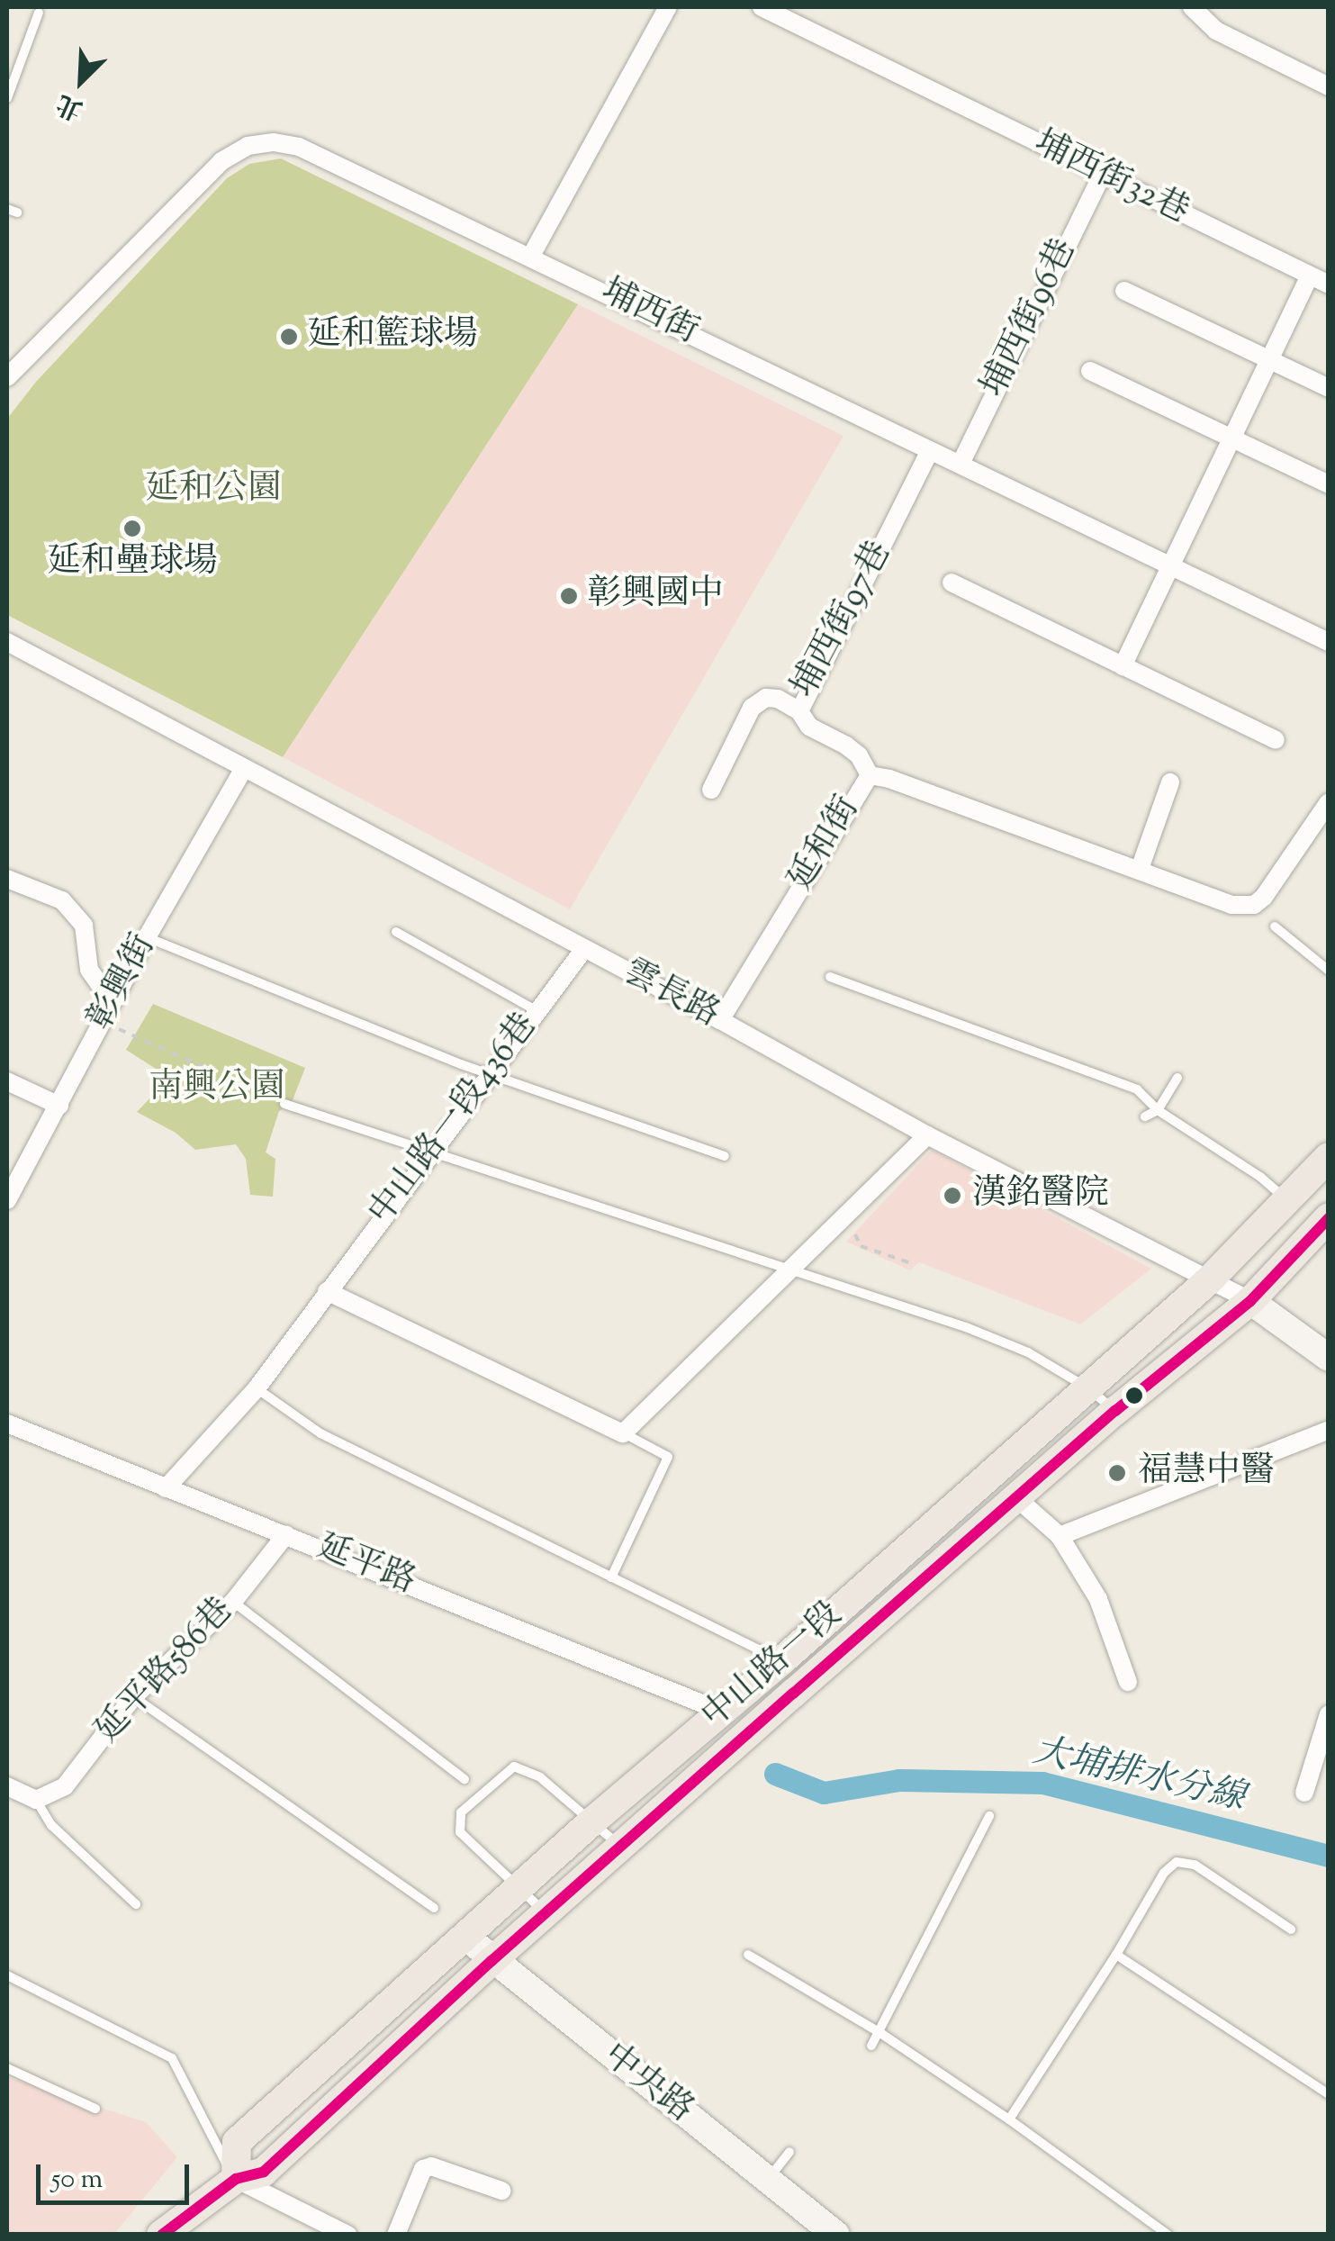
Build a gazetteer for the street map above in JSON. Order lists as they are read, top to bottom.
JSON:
{
  "streets": {
    "main road": ["中山路一段"],
    "street": [
      "埔西街32巷",
      "埔西街",
      "埔西街96巷",
      "埔西街97巷",
      "延和街",
      "彰興街",
      "雲長路",
      "中山路一段436巷",
      "延平路",
      "延平路586巷",
      "中央路"
    ]
  },
  "crossings": [
    ["埔西街32巷", "埔西街96巷"],
    ["埔西街", "埔西街96巷"],
    ["埔西街", "埔西街97巷"],
    ["延和街", "雲長路"],
    ["彰興街", "雲長路"],
    ["雲長路", "中山路一段436巷"],
    ["雲長路", "中山路一段"],
    ["中山路一段436巷", "延平路"],
    ["延平路", "中山路一段"],
    ["延平路", "延平路586巷"],
    ["中山路一段", "中央路"]
  ],
  "water": ["大埔排水分線"],
  "parks": ["延和公園", "南興公園"],
  "places": [
    "延和籃球場",
    "延和壘球場",
    "彰興國中",
    "漢銘醫院",
    "福慧中醫"
  ],
  "scale_bar": "50 m",
  "north": "bottom left"
}
